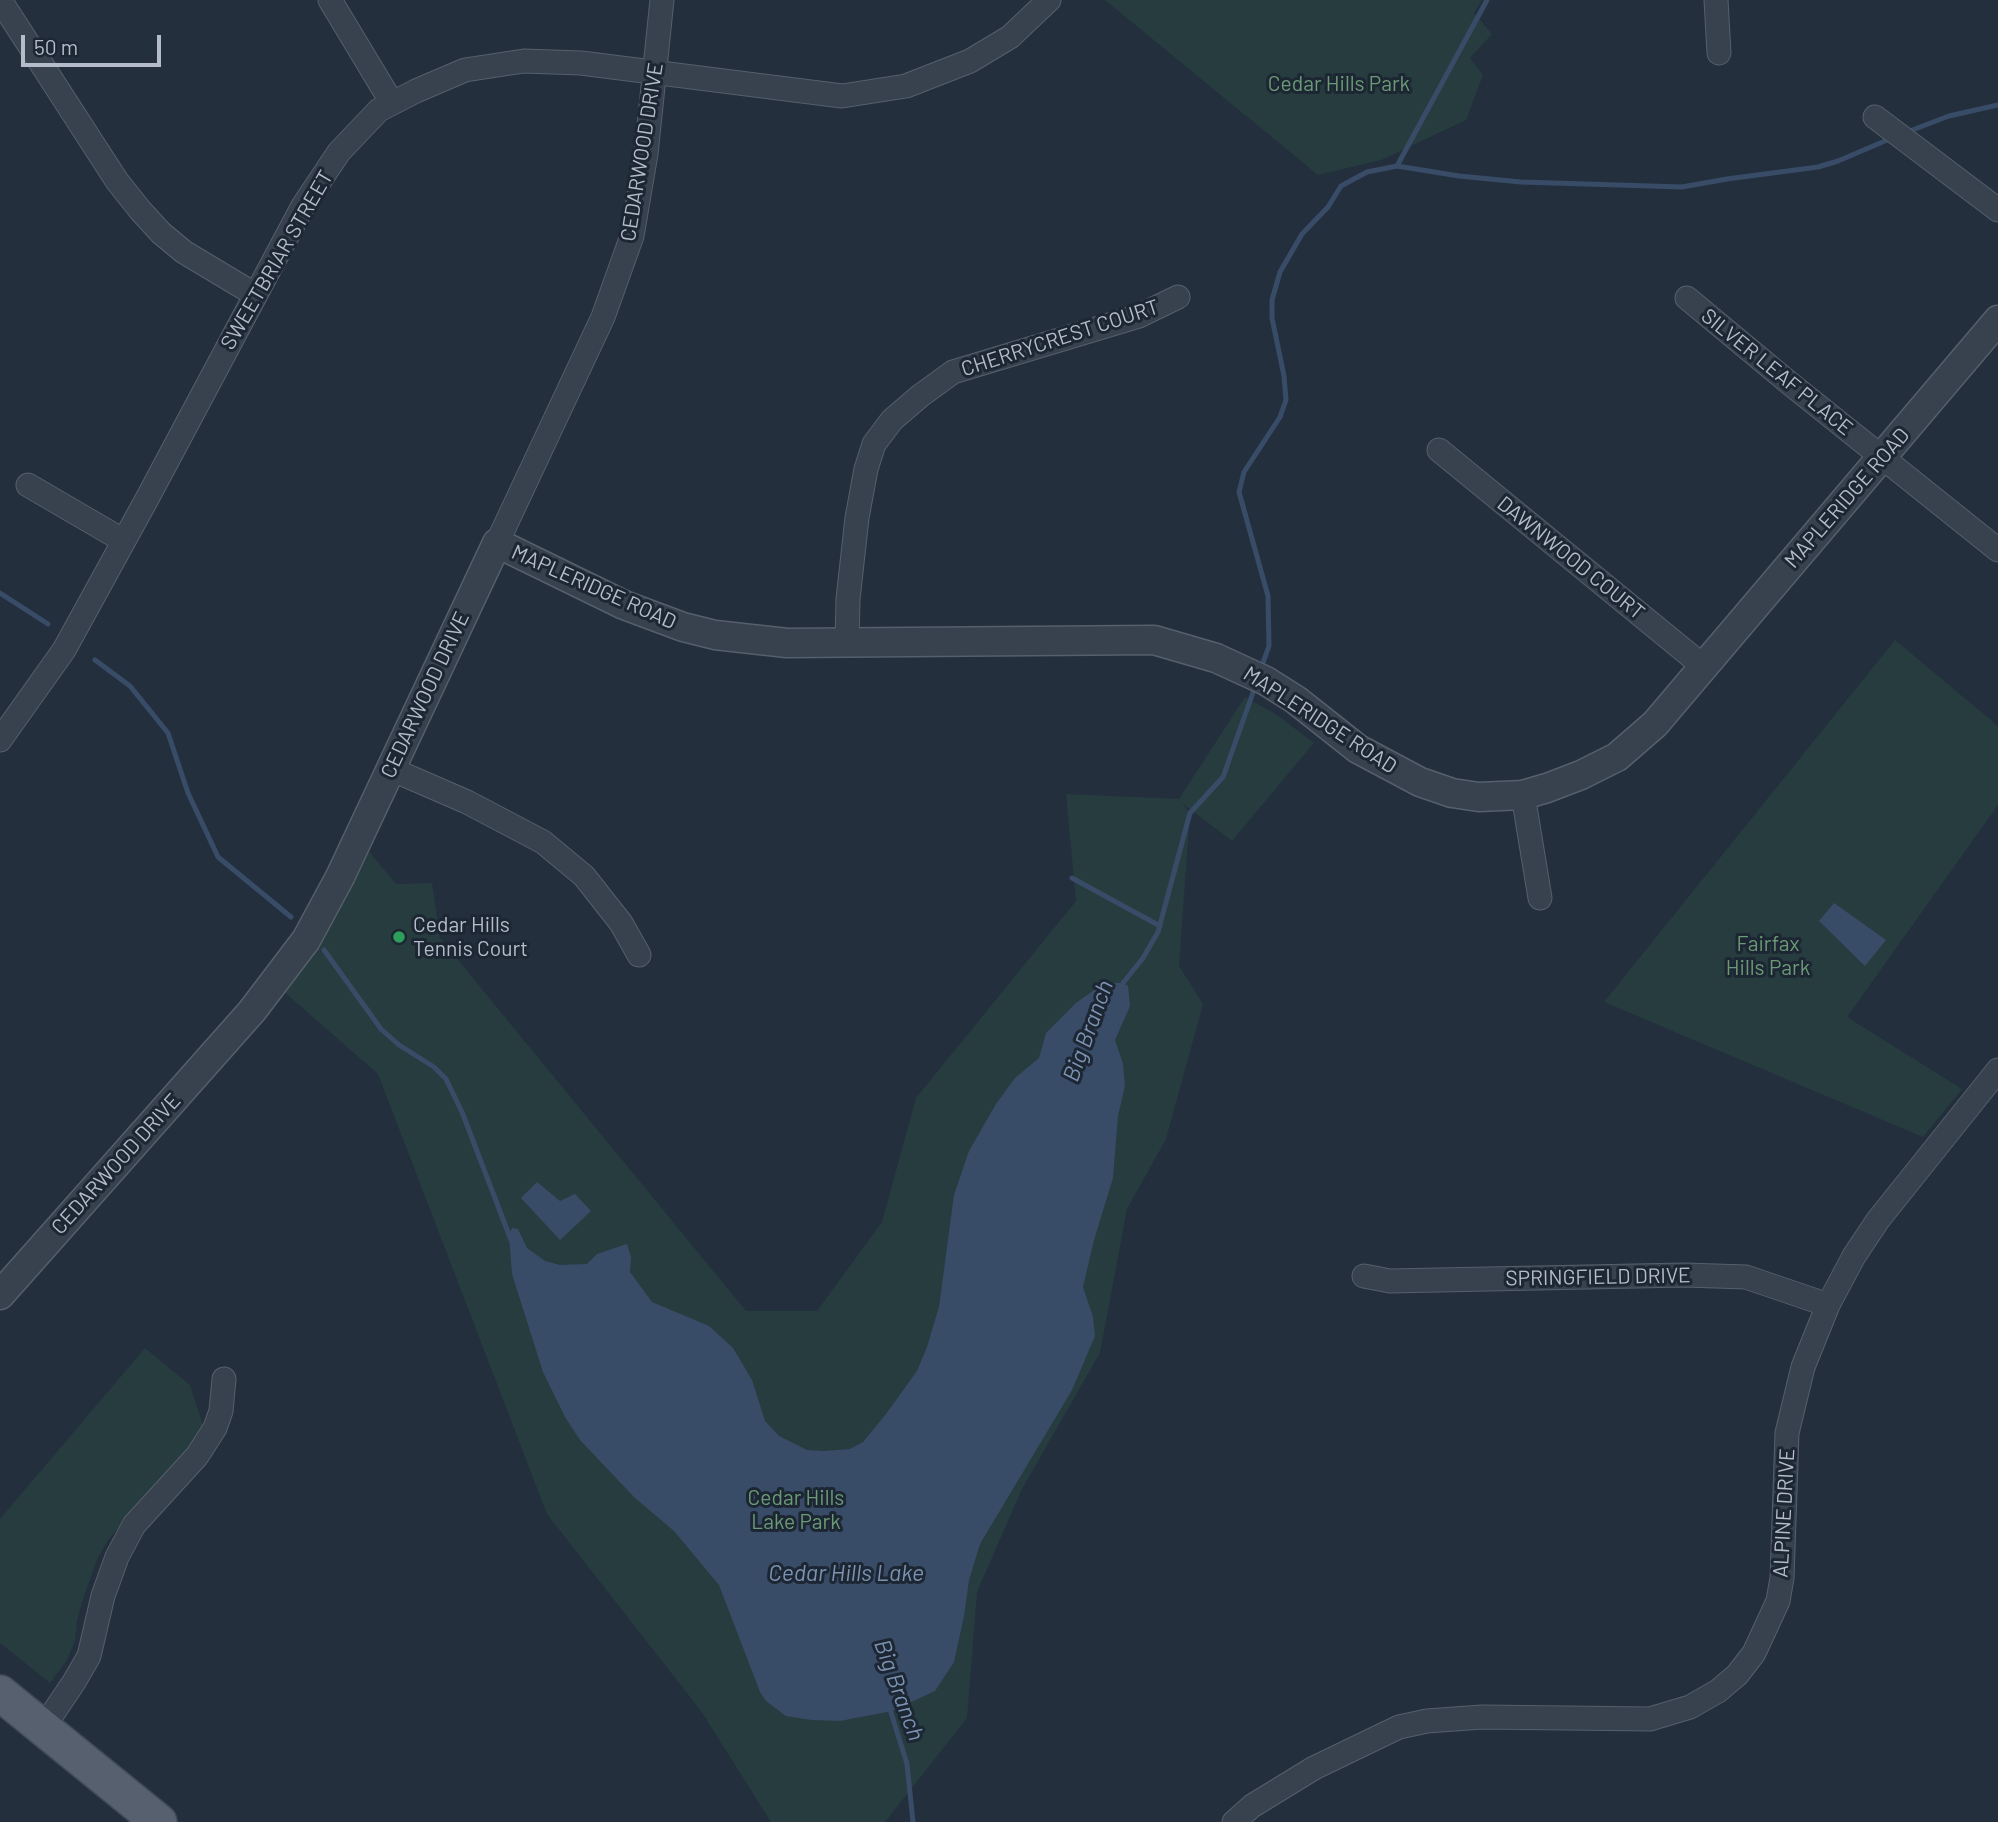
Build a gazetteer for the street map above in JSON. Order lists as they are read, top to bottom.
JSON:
{
  "streets": {
    "street": [
      "CEDARWOOD DRIVE",
      "SWEETBRIAR STREET",
      "CHERRYCREST COURT",
      "SILVER LEAF PLACE",
      "MAPLERIDGE ROAD",
      "DAWNWOOD COURT",
      "SPRINGFIELD DRIVE",
      "ALPINE DRIVE"
    ]
  },
  "crossings": [
    ["CEDARWOOD DRIVE", "SWEETBRIAR STREET"],
    ["CEDARWOOD DRIVE", "MAPLERIDGE ROAD"],
    ["CHERRYCREST COURT", "MAPLERIDGE ROAD"],
    ["SILVER LEAF PLACE", "MAPLERIDGE ROAD"],
    ["MAPLERIDGE ROAD", "DAWNWOOD COURT"],
    ["SPRINGFIELD DRIVE", "ALPINE DRIVE"]
  ],
  "water": ["Big Branch", "Cedar Hills Lake"],
  "parks": ["Cedar Hills Park", "Fairfax Hills Park", "Cedar Hills Lake Park"],
  "places": ["Cedar Hills Tennis Court"],
  "scale_bar": "50 m"
}
